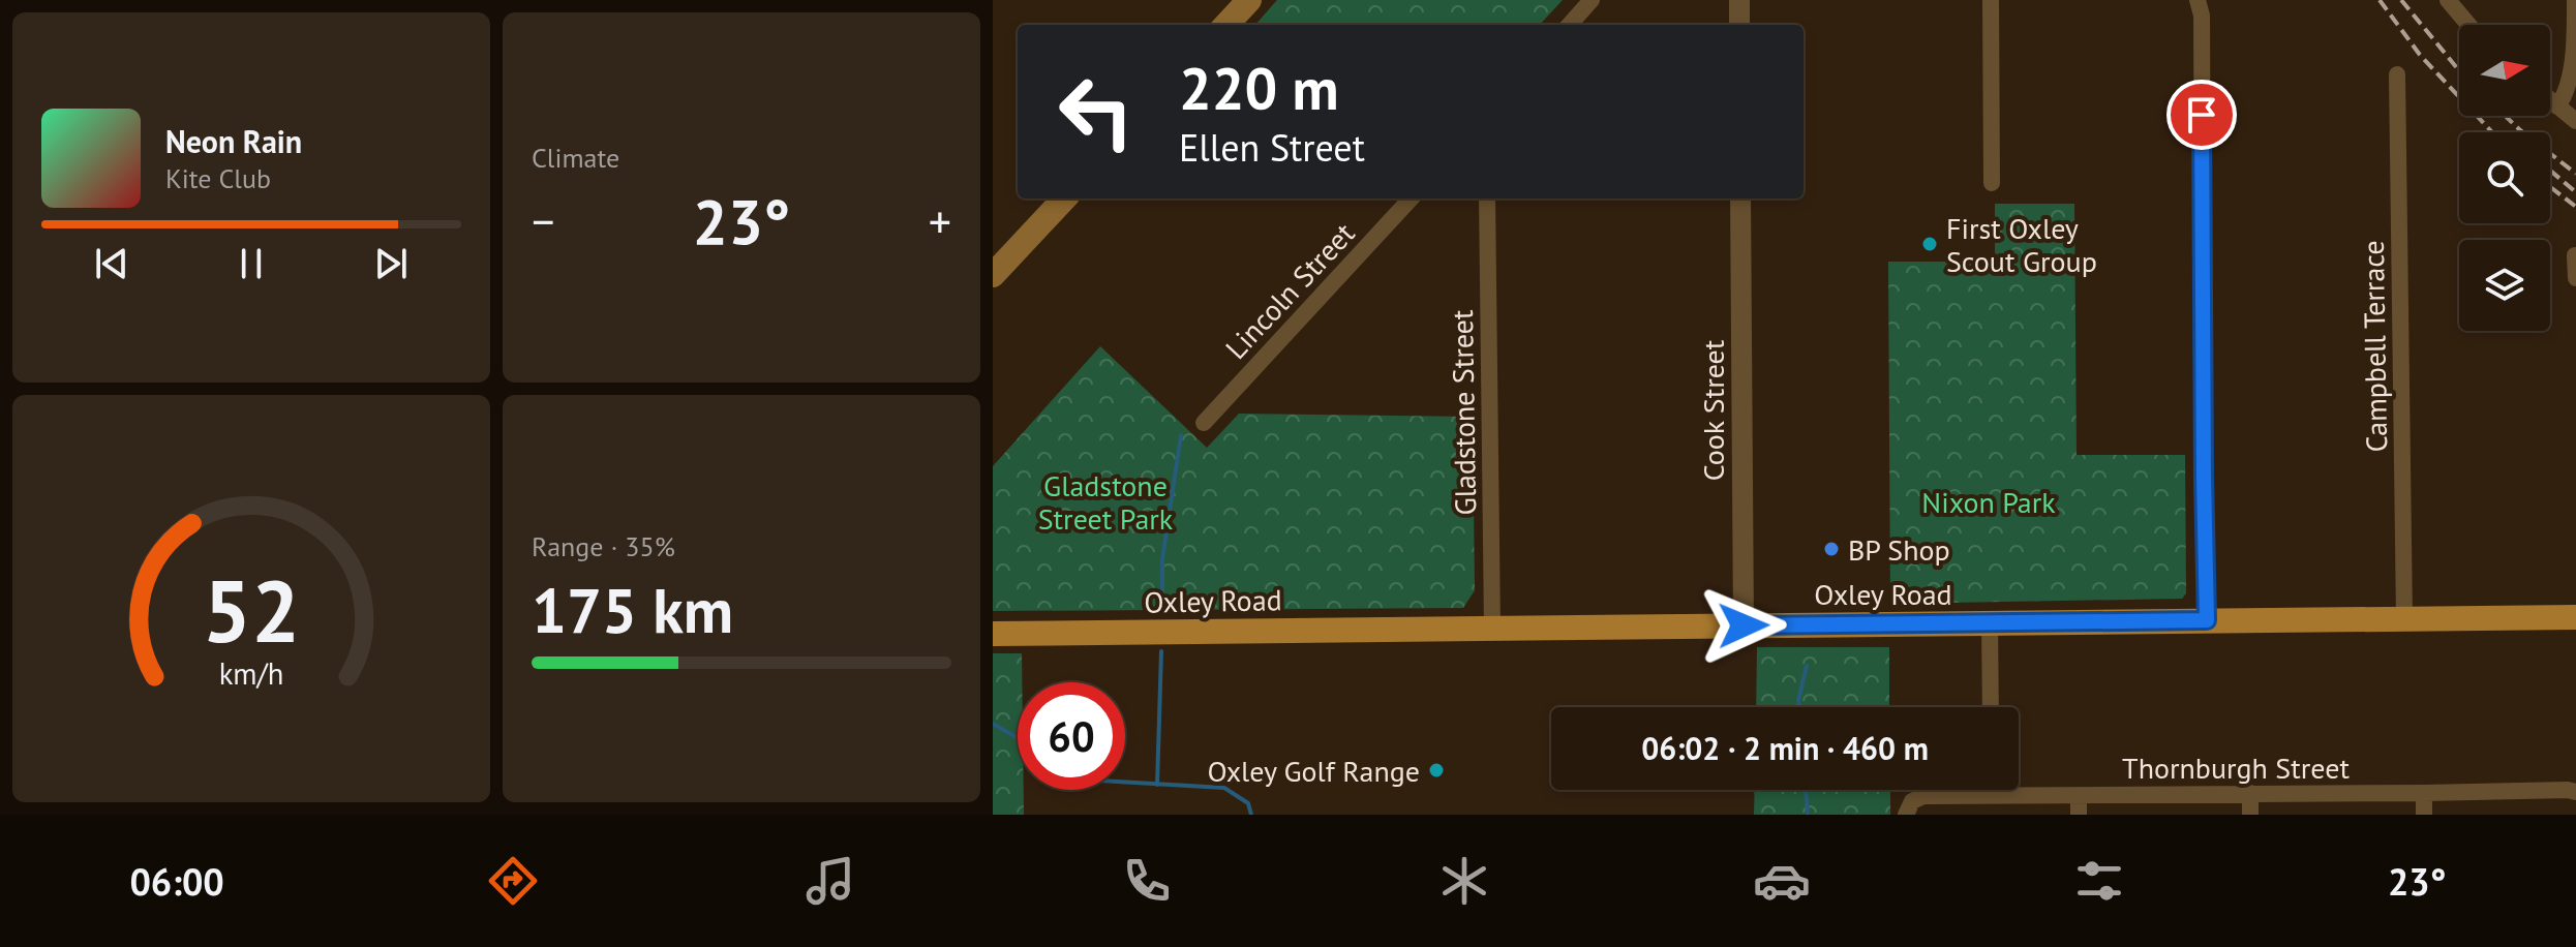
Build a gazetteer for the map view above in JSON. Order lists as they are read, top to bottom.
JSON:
{
  "streets": {
    "main road": ["Oxley Road"],
    "street": [
      "Lincoln Street",
      "Campbell Terrace",
      "Cook Street",
      "Gladstone Street",
      "Thornburgh Street"
    ]
  },
  "crossings": [
    ["Campbell Terrace", "Oxley Road"],
    ["Cook Street", "Oxley Road"],
    ["Gladstone Street", "Oxley Road"]
  ],
  "parks": ["Gladstone Street Park", "Nixon Park"],
  "places": ["First Oxley Scout Group", "BP Shop", "Oxley Golf Range"],
  "north": "right",
  "page": {
    "tile": [
      "Climate",
      ["Range · 35%", "175 km"]
    ],
    "turn": ["220 m", "Ellen Street"],
    "song": ["Neon Rain", "Kite Club"],
    "heat": ["−", "23°", "+"],
    "limit": "60",
    "trip": "06:02 · 2 min · 460 m",
    "tabs": ["06:00", "23°"],
    "gauge": ["52", "km/h"]
  }
}
